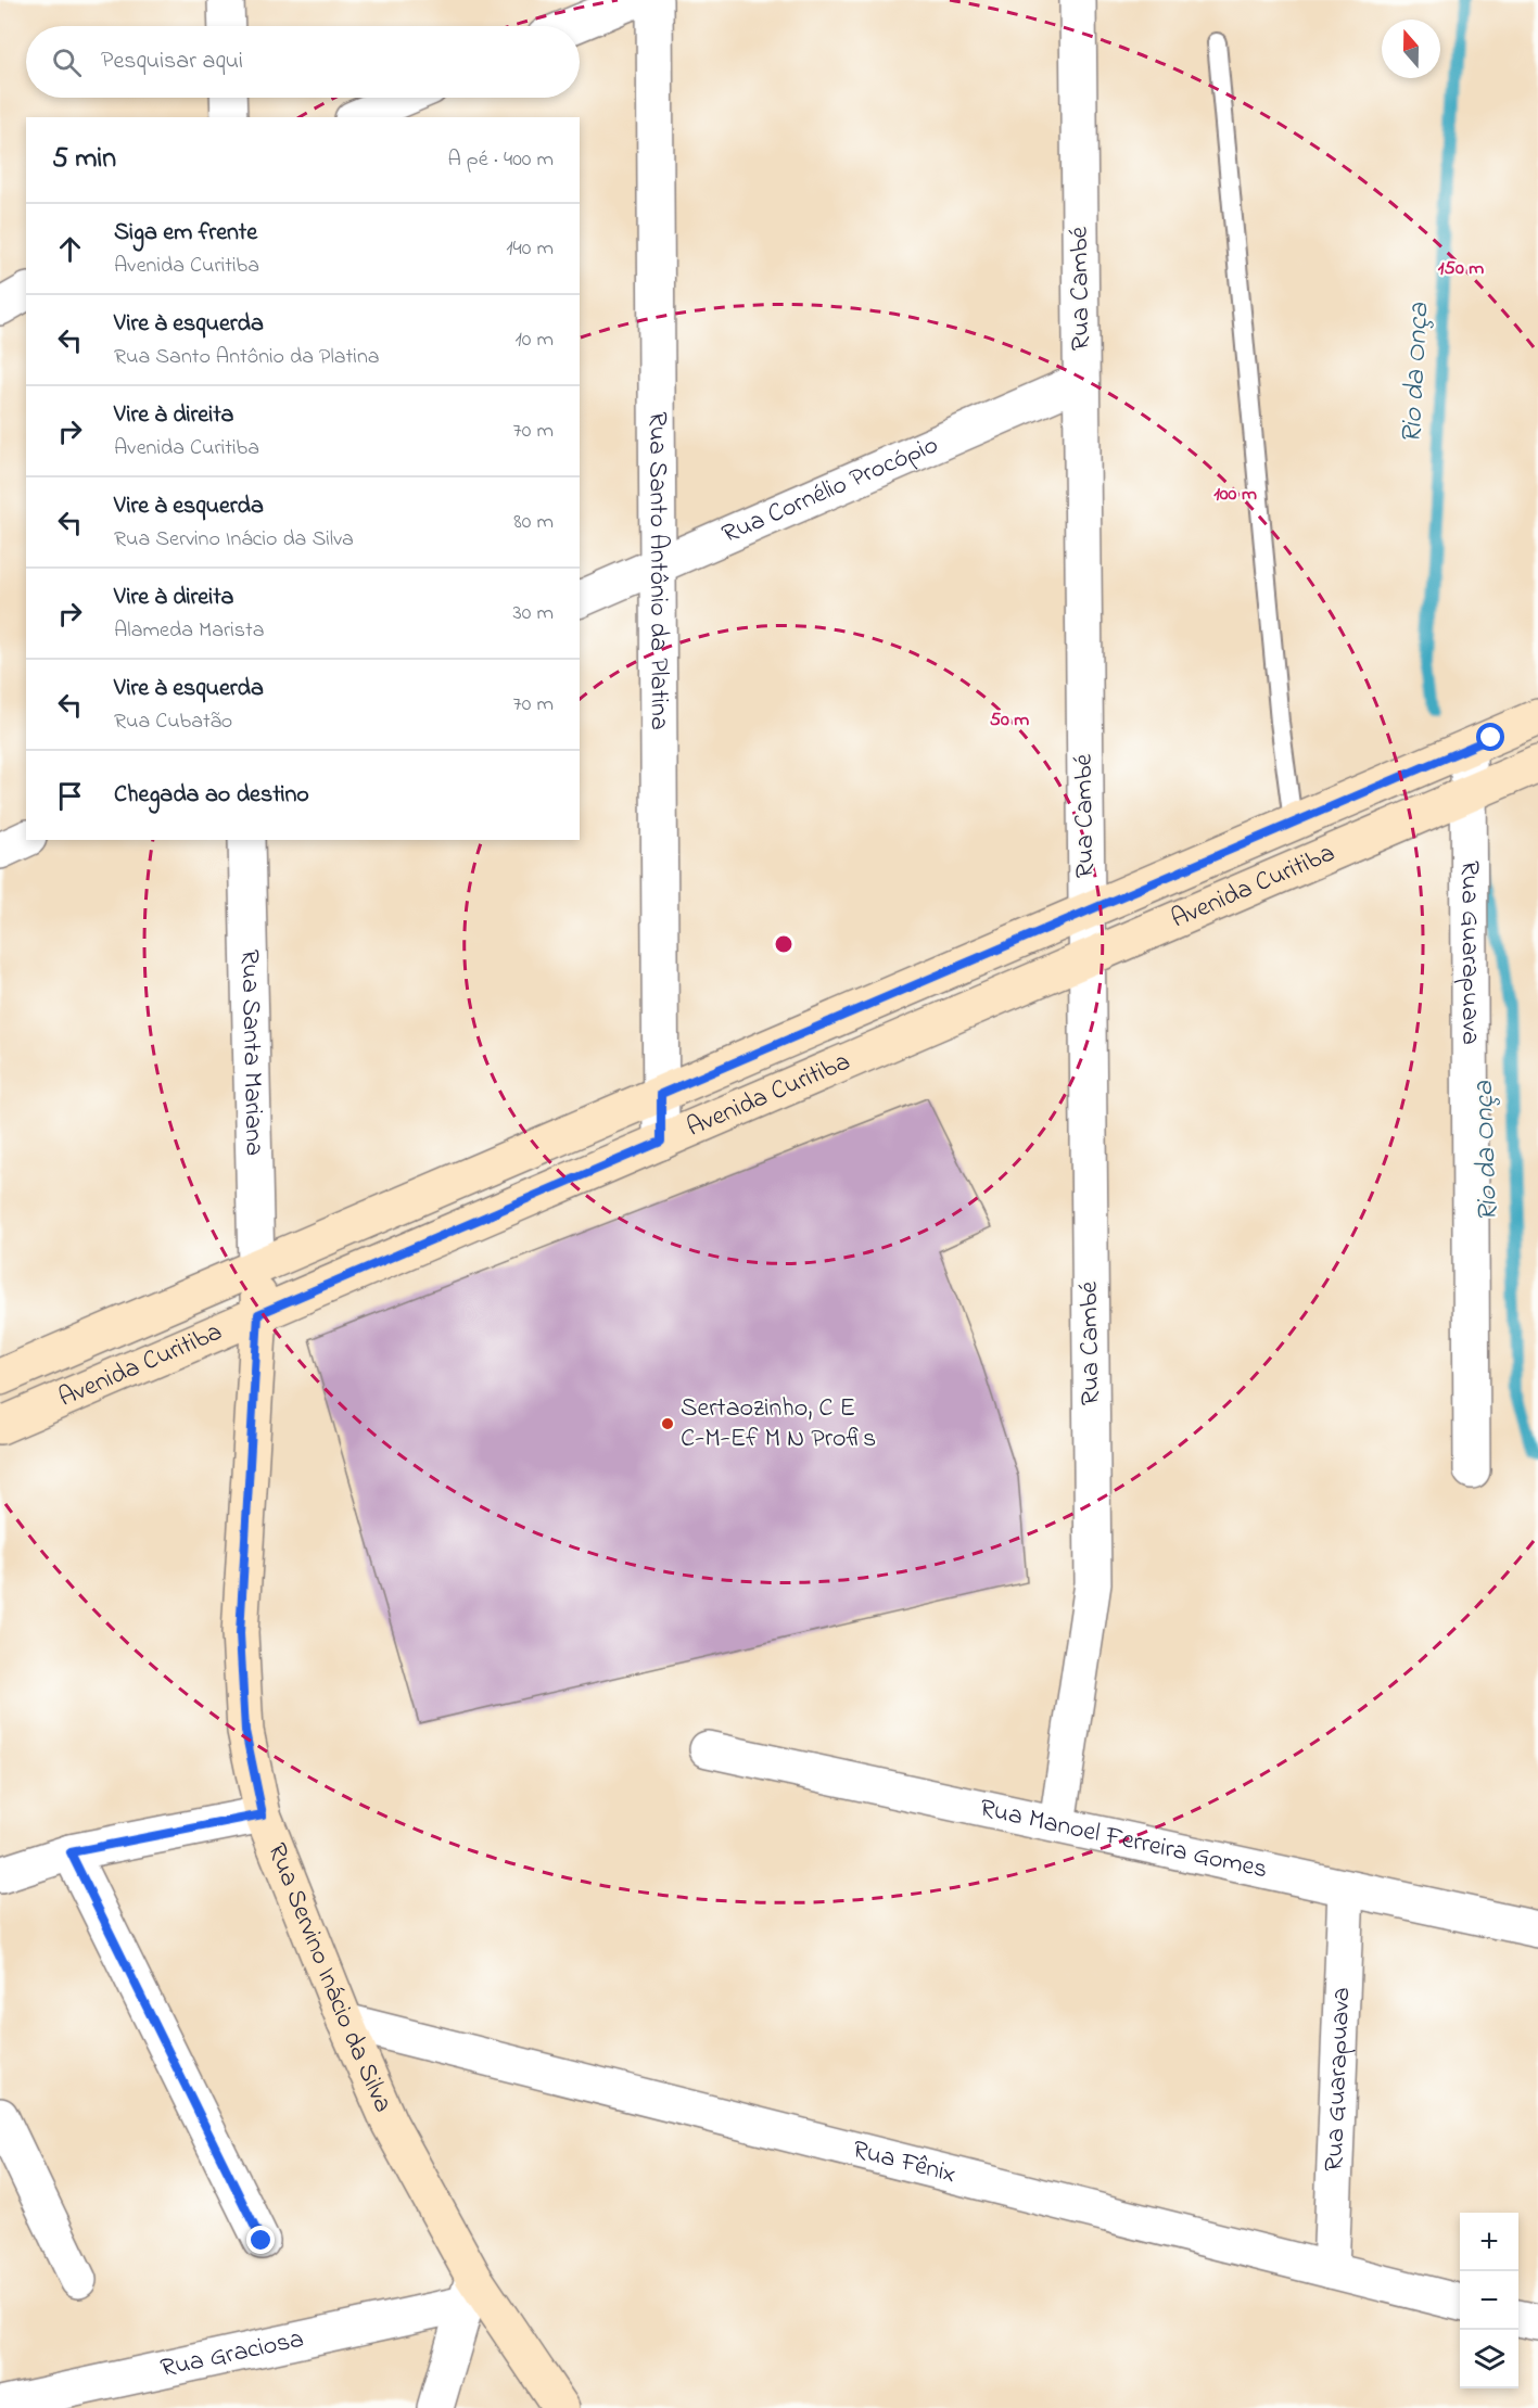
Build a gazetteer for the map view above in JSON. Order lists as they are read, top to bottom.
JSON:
{
  "streets": {
    "main road": ["Avenida Curitiba", "Rua Servino Inácio da Silva"],
    "street": [
      "Rua Cambé",
      "Rua Cornélio Procópio",
      "Rua Santo Antônio da Platina",
      "Rua Guarapuava",
      "Rua Santa Mariana",
      "Rua Manoel Ferreira Gomes",
      "Rua Fênix",
      "Rua Graciosa"
    ]
  },
  "crossings": [
    ["Rua Cambé", "Rua Cornélio Procópio"],
    ["Rua Cambé", "Avenida Curitiba"],
    ["Rua Cambé", "Rua Manoel Ferreira Gomes"],
    ["Rua Cornélio Procópio", "Rua Santo Antônio da Platina"],
    ["Rua Santo Antônio da Platina", "Avenida Curitiba"],
    ["Avenida Curitiba", "Rua Guarapuava"],
    ["Avenida Curitiba", "Rua Santa Mariana"],
    ["Avenida Curitiba", "Rua Servino Inácio da Silva"],
    ["Rua Guarapuava", "Rua Manoel Ferreira Gomes"],
    ["Rua Guarapuava", "Rua Fênix"],
    ["Rua Santa Mariana", "Rua Servino Inácio da Silva"],
    ["Rua Servino Inácio da Silva", "Rua Fênix"],
    ["Rua Servino Inácio da Silva", "Rua Graciosa"]
  ],
  "water": ["Rio da Onça"],
  "places": ["Sertaozinho, C E C-M-Ef M N Profis"],
  "north": "top",
  "page": {
    "search": "Pesquisar aqui",
    "heading": ["5 min", "A pé · 400 m"],
    "list": [
      ["Siga em frente", "Avenida Curitiba", "140 m"],
      ["Vire à esquerda", "Rua Santo Antônio da Platina", "10 m"],
      ["Vire à direita", "Avenida Curitiba", "70 m"],
      ["Vire à esquerda", "Rua Servino Inácio da Silva", "80 m"],
      ["Vire à direita", "Alameda Marista", "30 m"],
      ["Vire à esquerda", "Rua Cubatão", "70 m"],
      "Chegada ao destino"
    ],
    "map_buttons": ["+", "−"]
  },
  "rings": ["150 m", "100 m", "50 m"]
}
